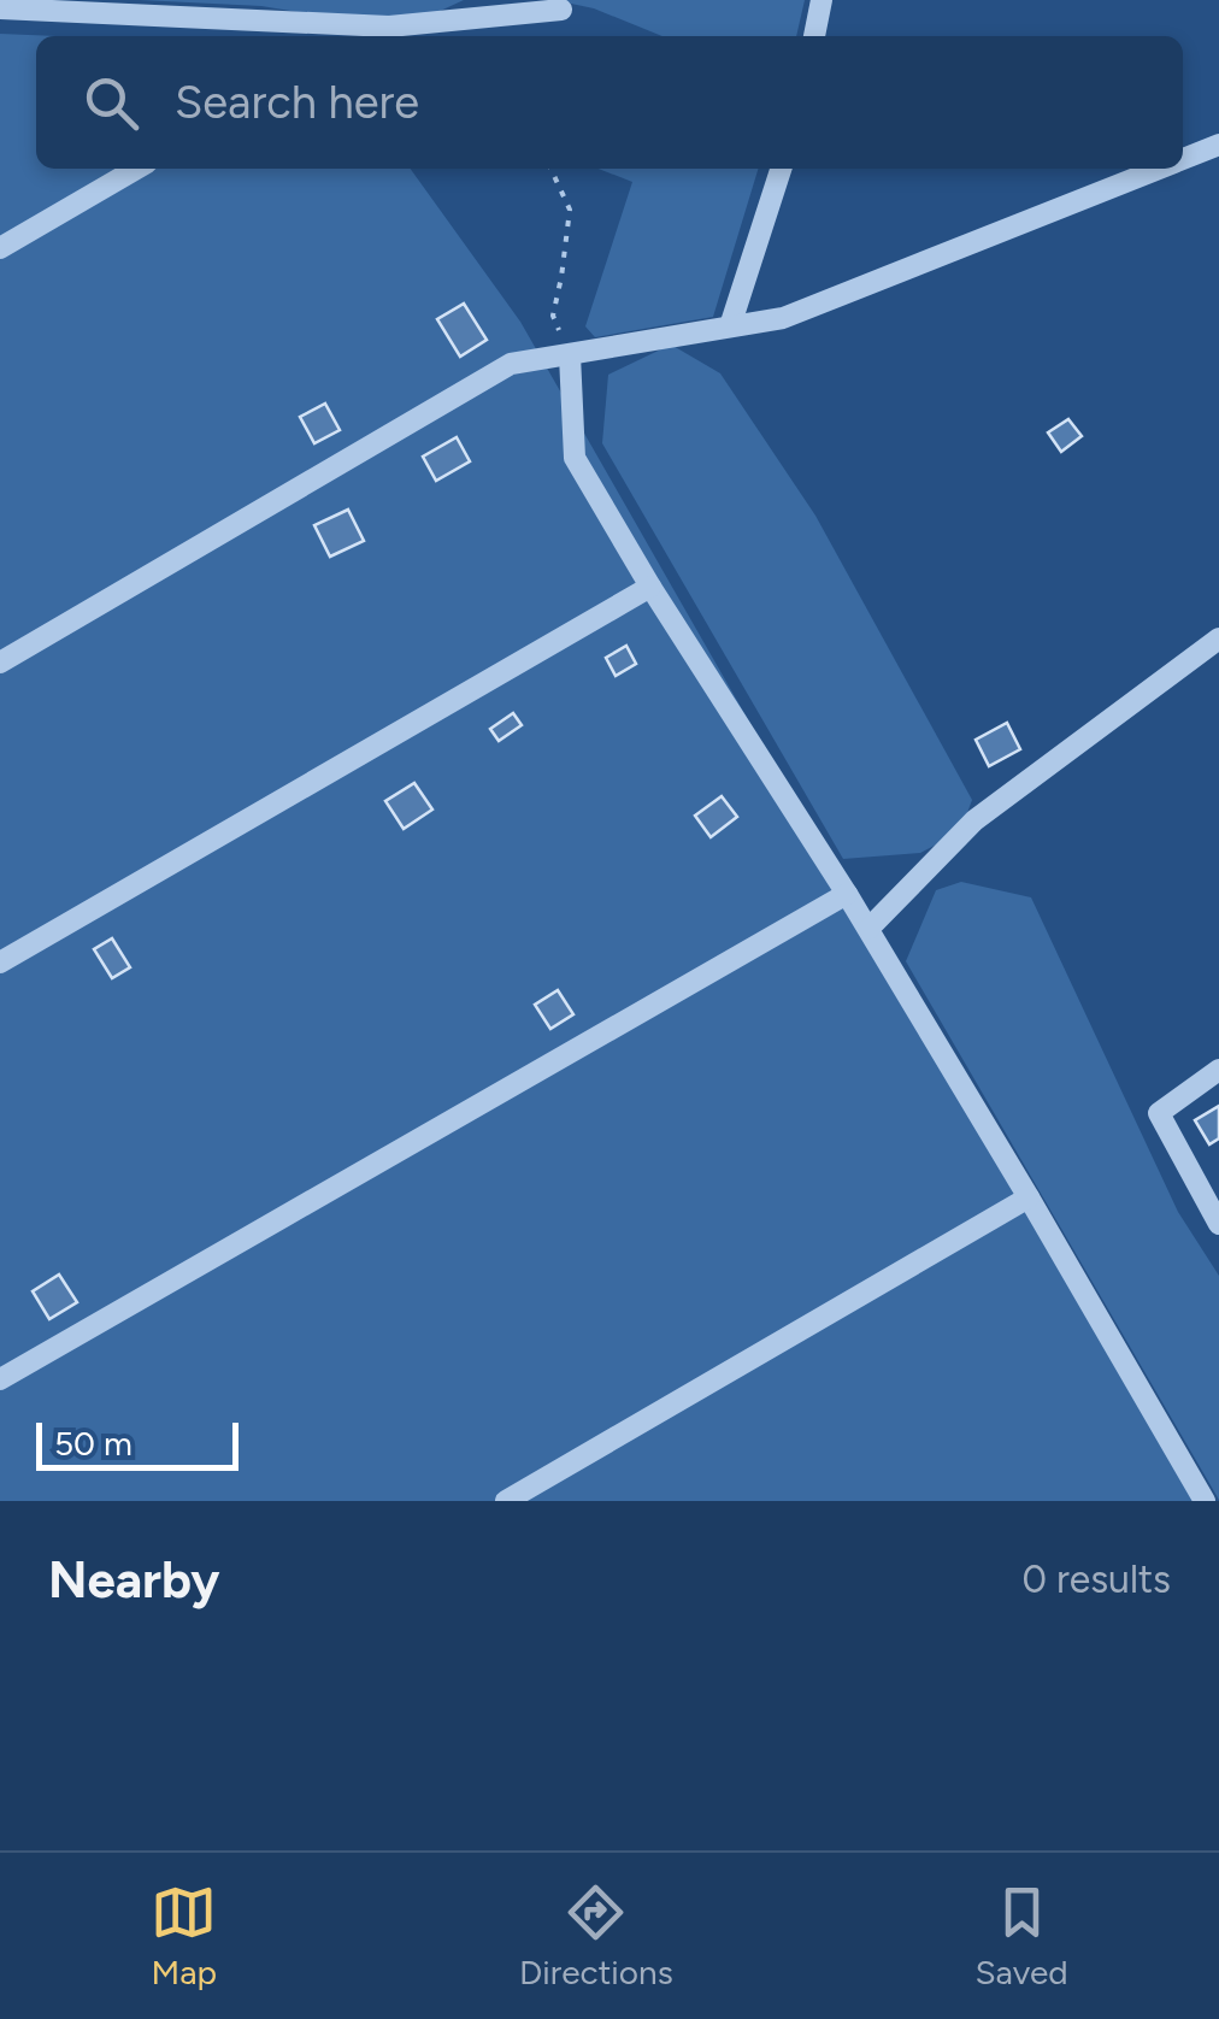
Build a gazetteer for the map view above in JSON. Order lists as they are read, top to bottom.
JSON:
{
  "scale_bar": "50 m",
  "page": {
    "search": "Search here",
    "scale": "50 m",
    "heading": ["Nearby", "0 results"],
    "nav": ["Map", "Directions", "Saved"]
  }
}
